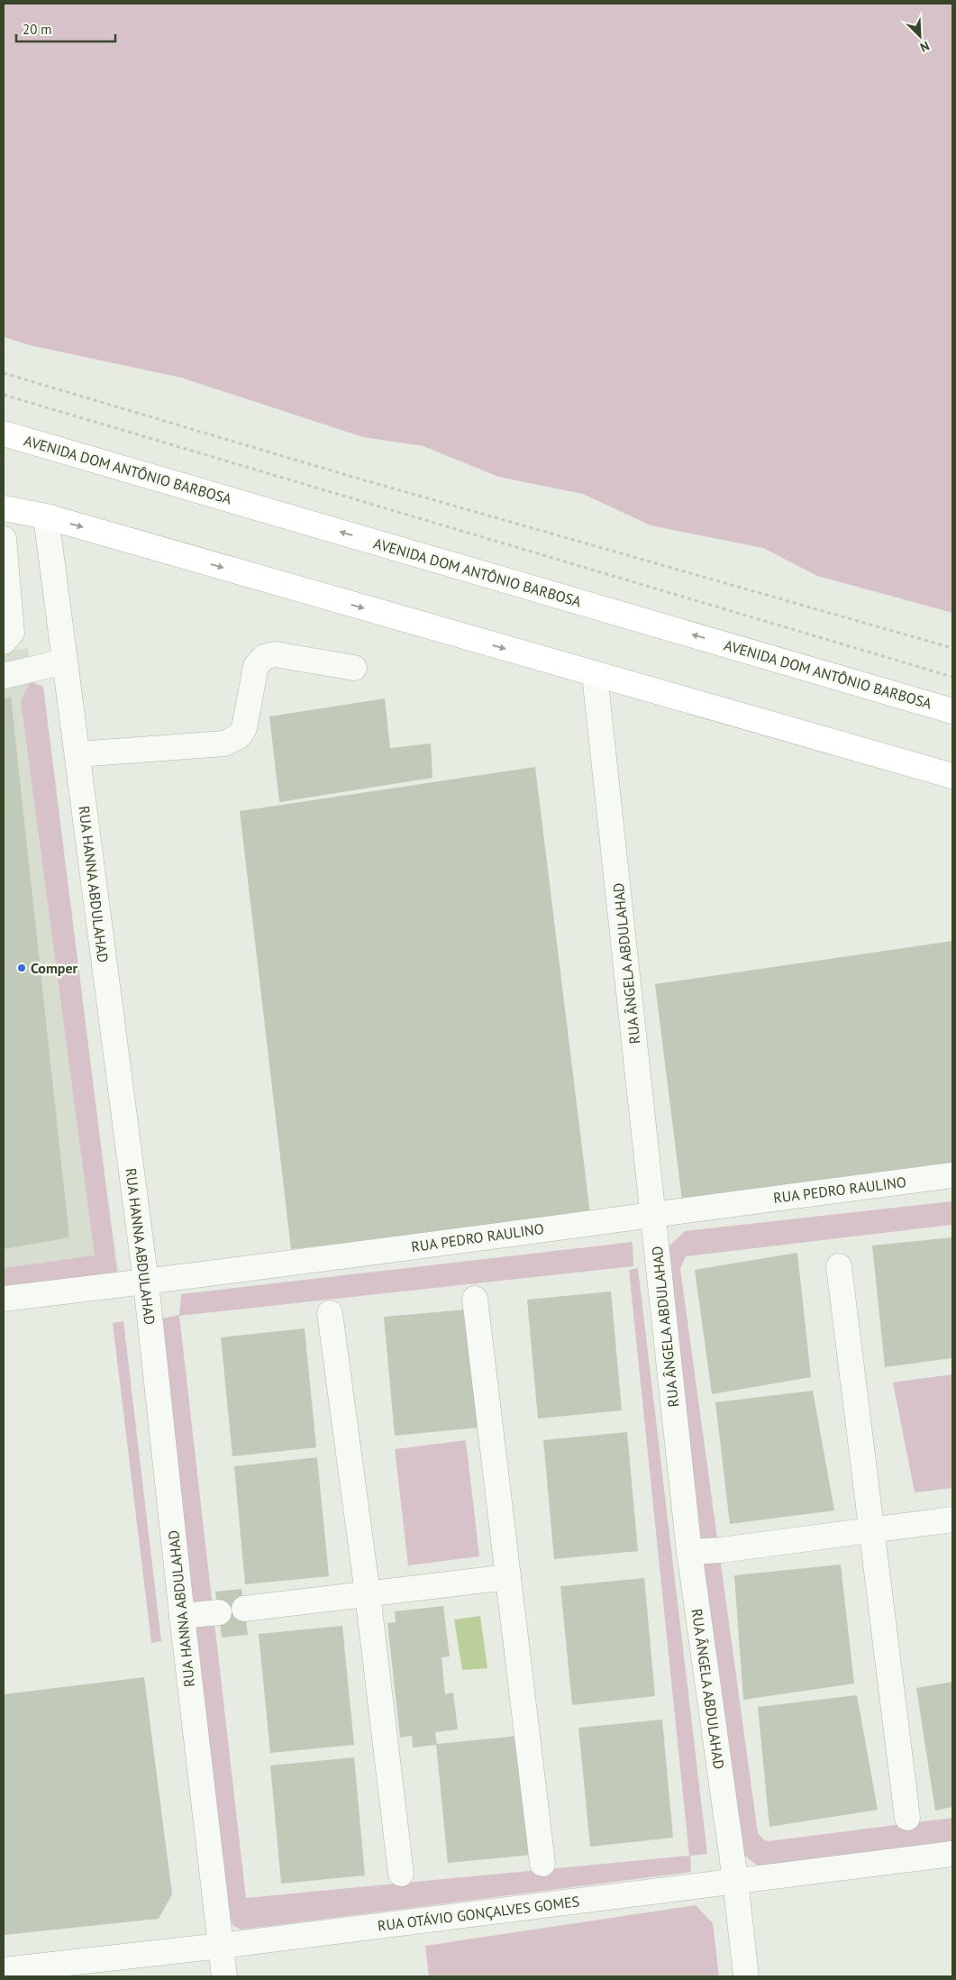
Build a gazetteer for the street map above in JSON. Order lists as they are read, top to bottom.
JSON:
{
  "streets": {
    "main road": ["AVENIDA DOM ANTÔNIO BARBOSA"],
    "street": [
      "RUA HANNA ABDULAHAD",
      "RUA ÂNGELA ABDULAHAD",
      "RUA PEDRO RAULINO",
      "RUA OTÁVIO GONÇALVES GOMES"
    ]
  },
  "crossings": [
    ["RUA HANNA ABDULAHAD", "RUA PEDRO RAULINO"],
    ["RUA HANNA ABDULAHAD", "RUA OTÁVIO GONÇALVES GOMES"],
    ["RUA ÂNGELA ABDULAHAD", "RUA PEDRO RAULINO"],
    ["RUA ÂNGELA ABDULAHAD", "RUA OTÁVIO GONÇALVES GOMES"]
  ],
  "places": ["Comper"],
  "scale_bar": "20 m",
  "north": "bottom right"
}
